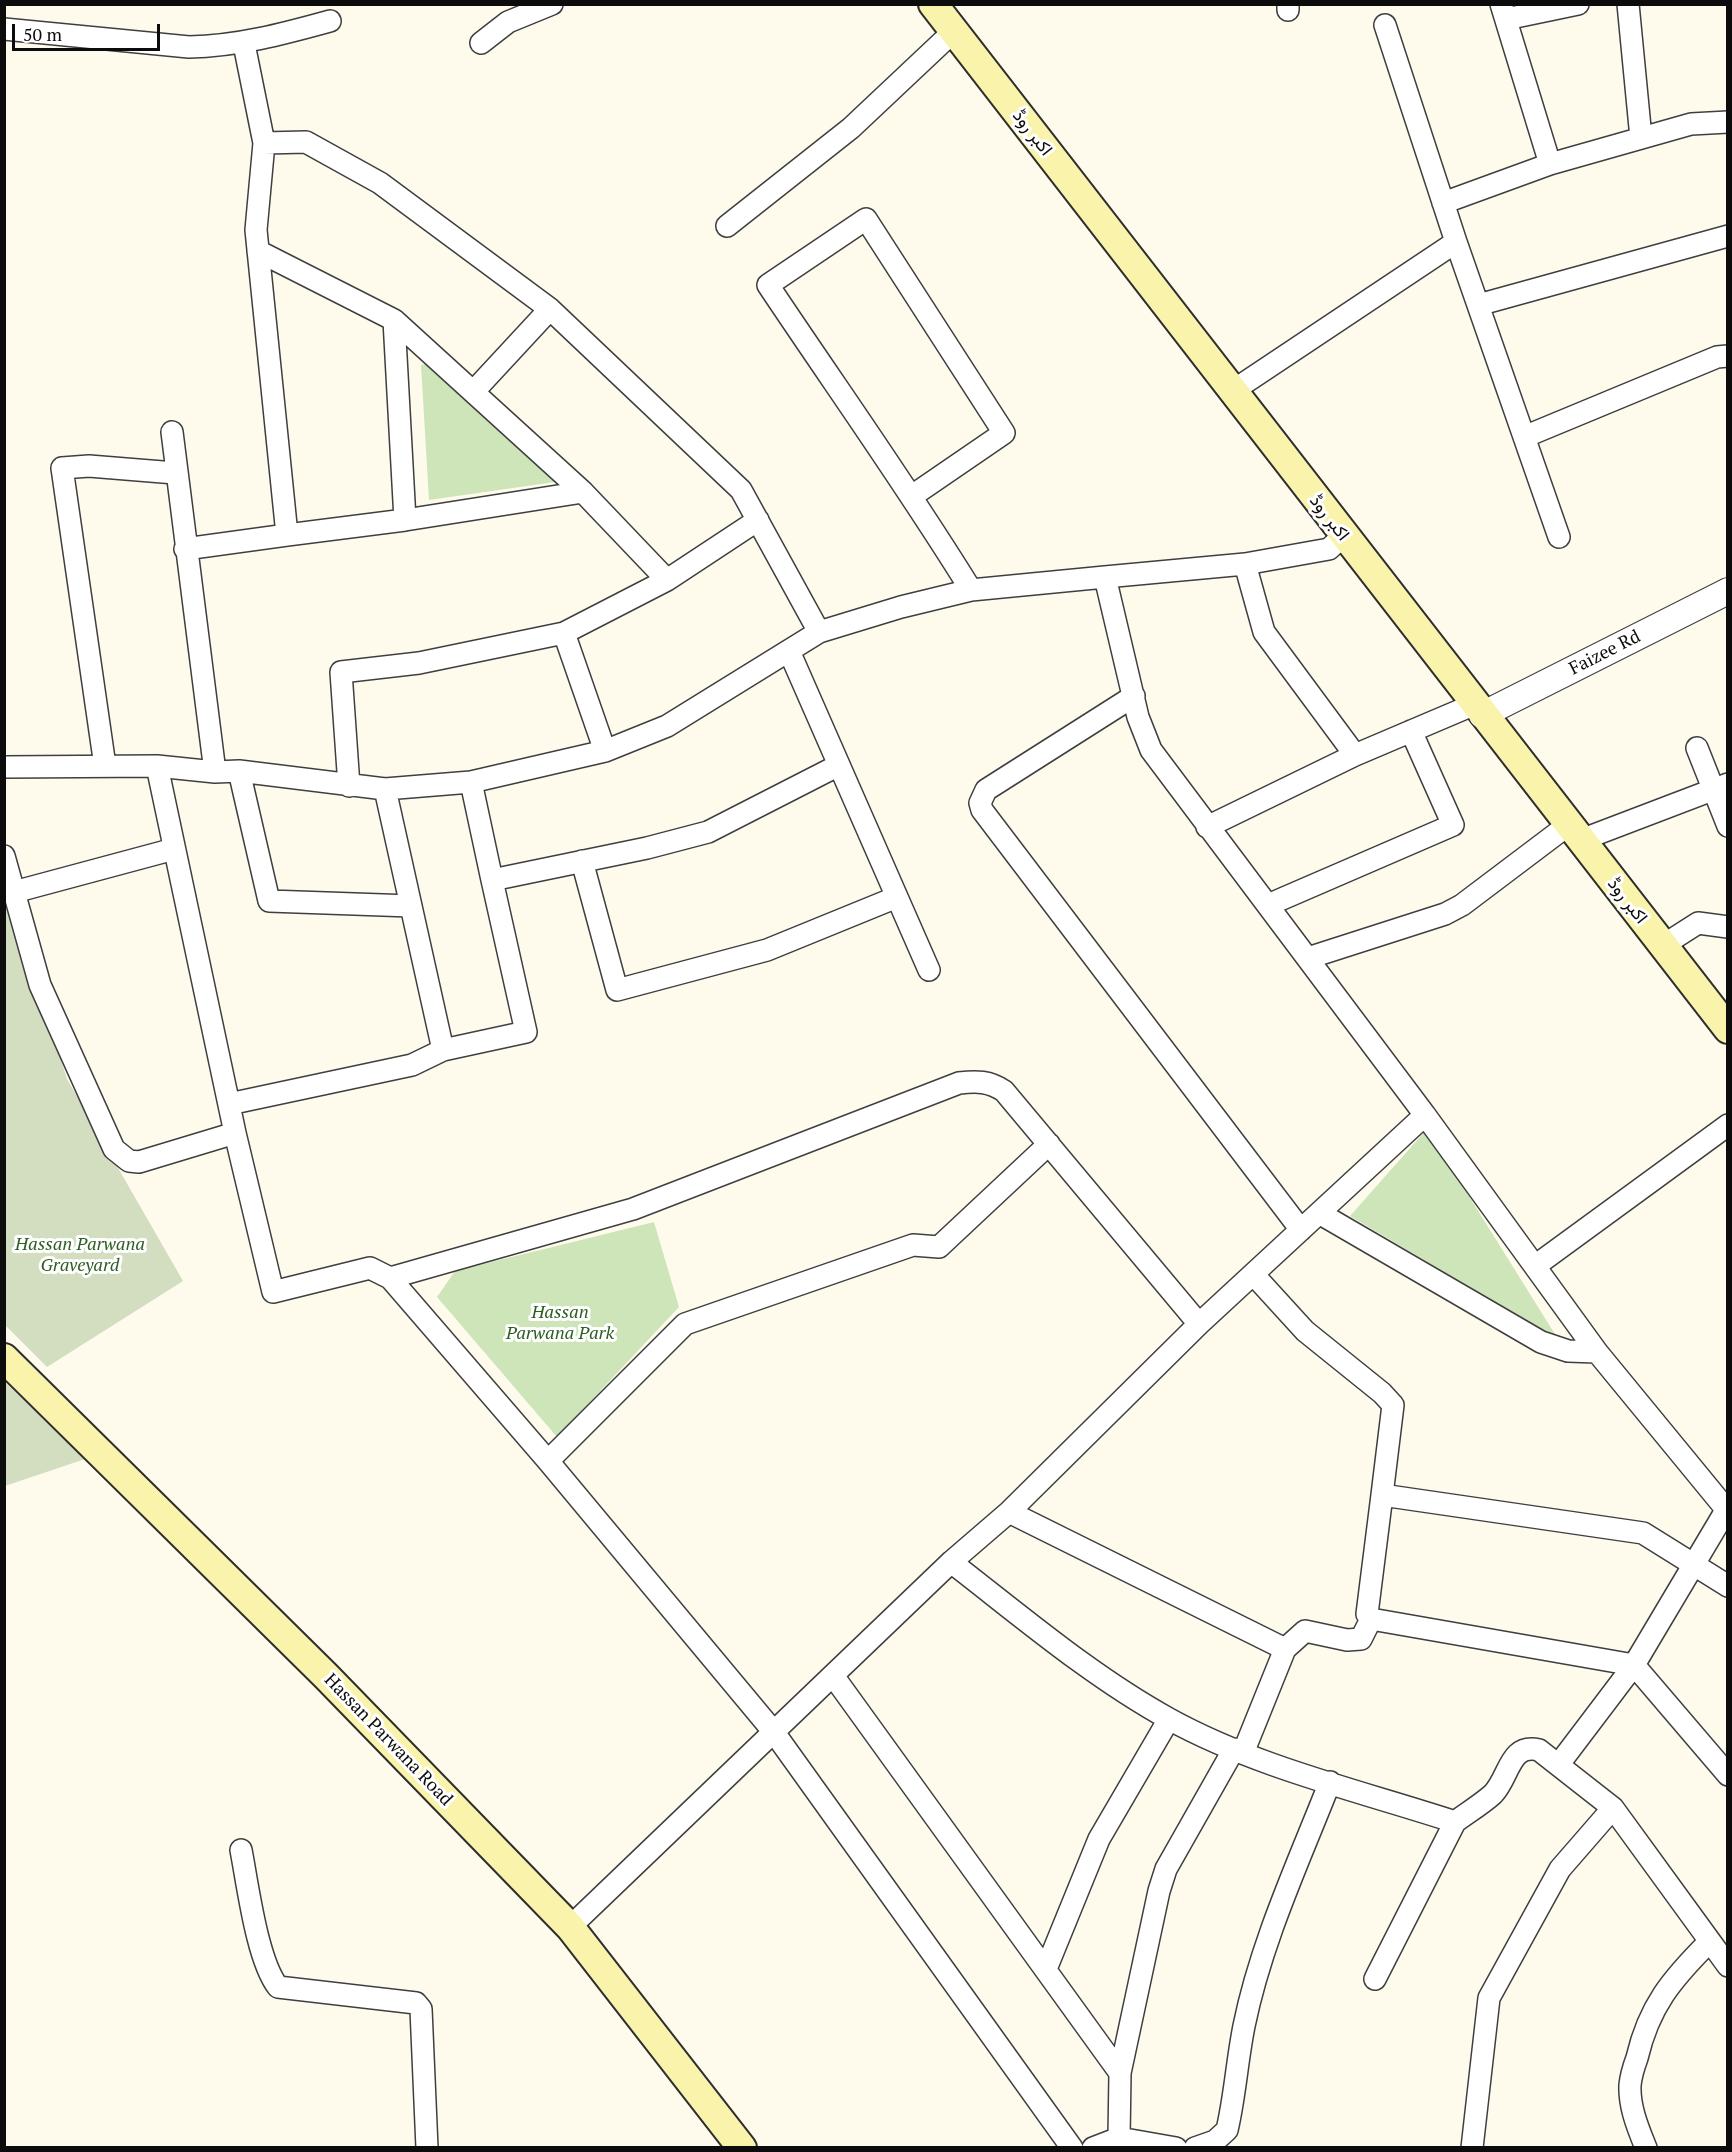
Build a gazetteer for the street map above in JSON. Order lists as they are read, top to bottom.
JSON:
{
  "streets": {
    "main road": ["اکبر روڈ", "Hassan Parwana Road"],
    "street": ["Faizee Rd"]
  },
  "crossings": [
    ["اکبر روڈ", "Faizee Rd"]
  ],
  "parks": ["Hassan Parwana Graveyard", "Hassan Parwana Park"],
  "scale_bar": "50 m"
}
